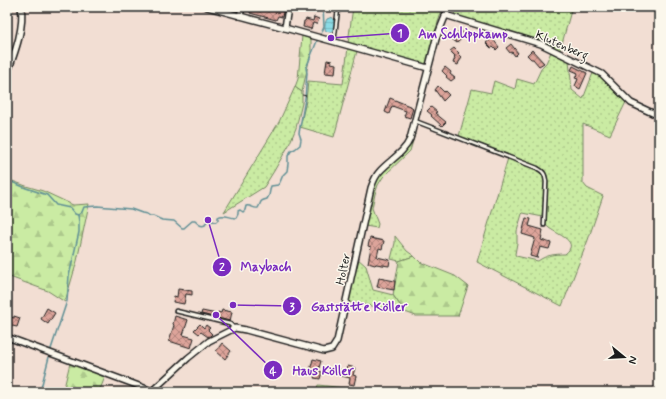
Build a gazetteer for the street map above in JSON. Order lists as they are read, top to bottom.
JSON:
{
  "streets": {
    "street": ["Klutenberg", "Holter"]
  },
  "crossings": [
    ["Klutenberg", "Holter"]
  ],
  "places": [
    "Am Schlippkamp",
    "Maybach",
    "Gaststätte Köller",
    "Haus Köller"
  ],
  "north": "right"
}
